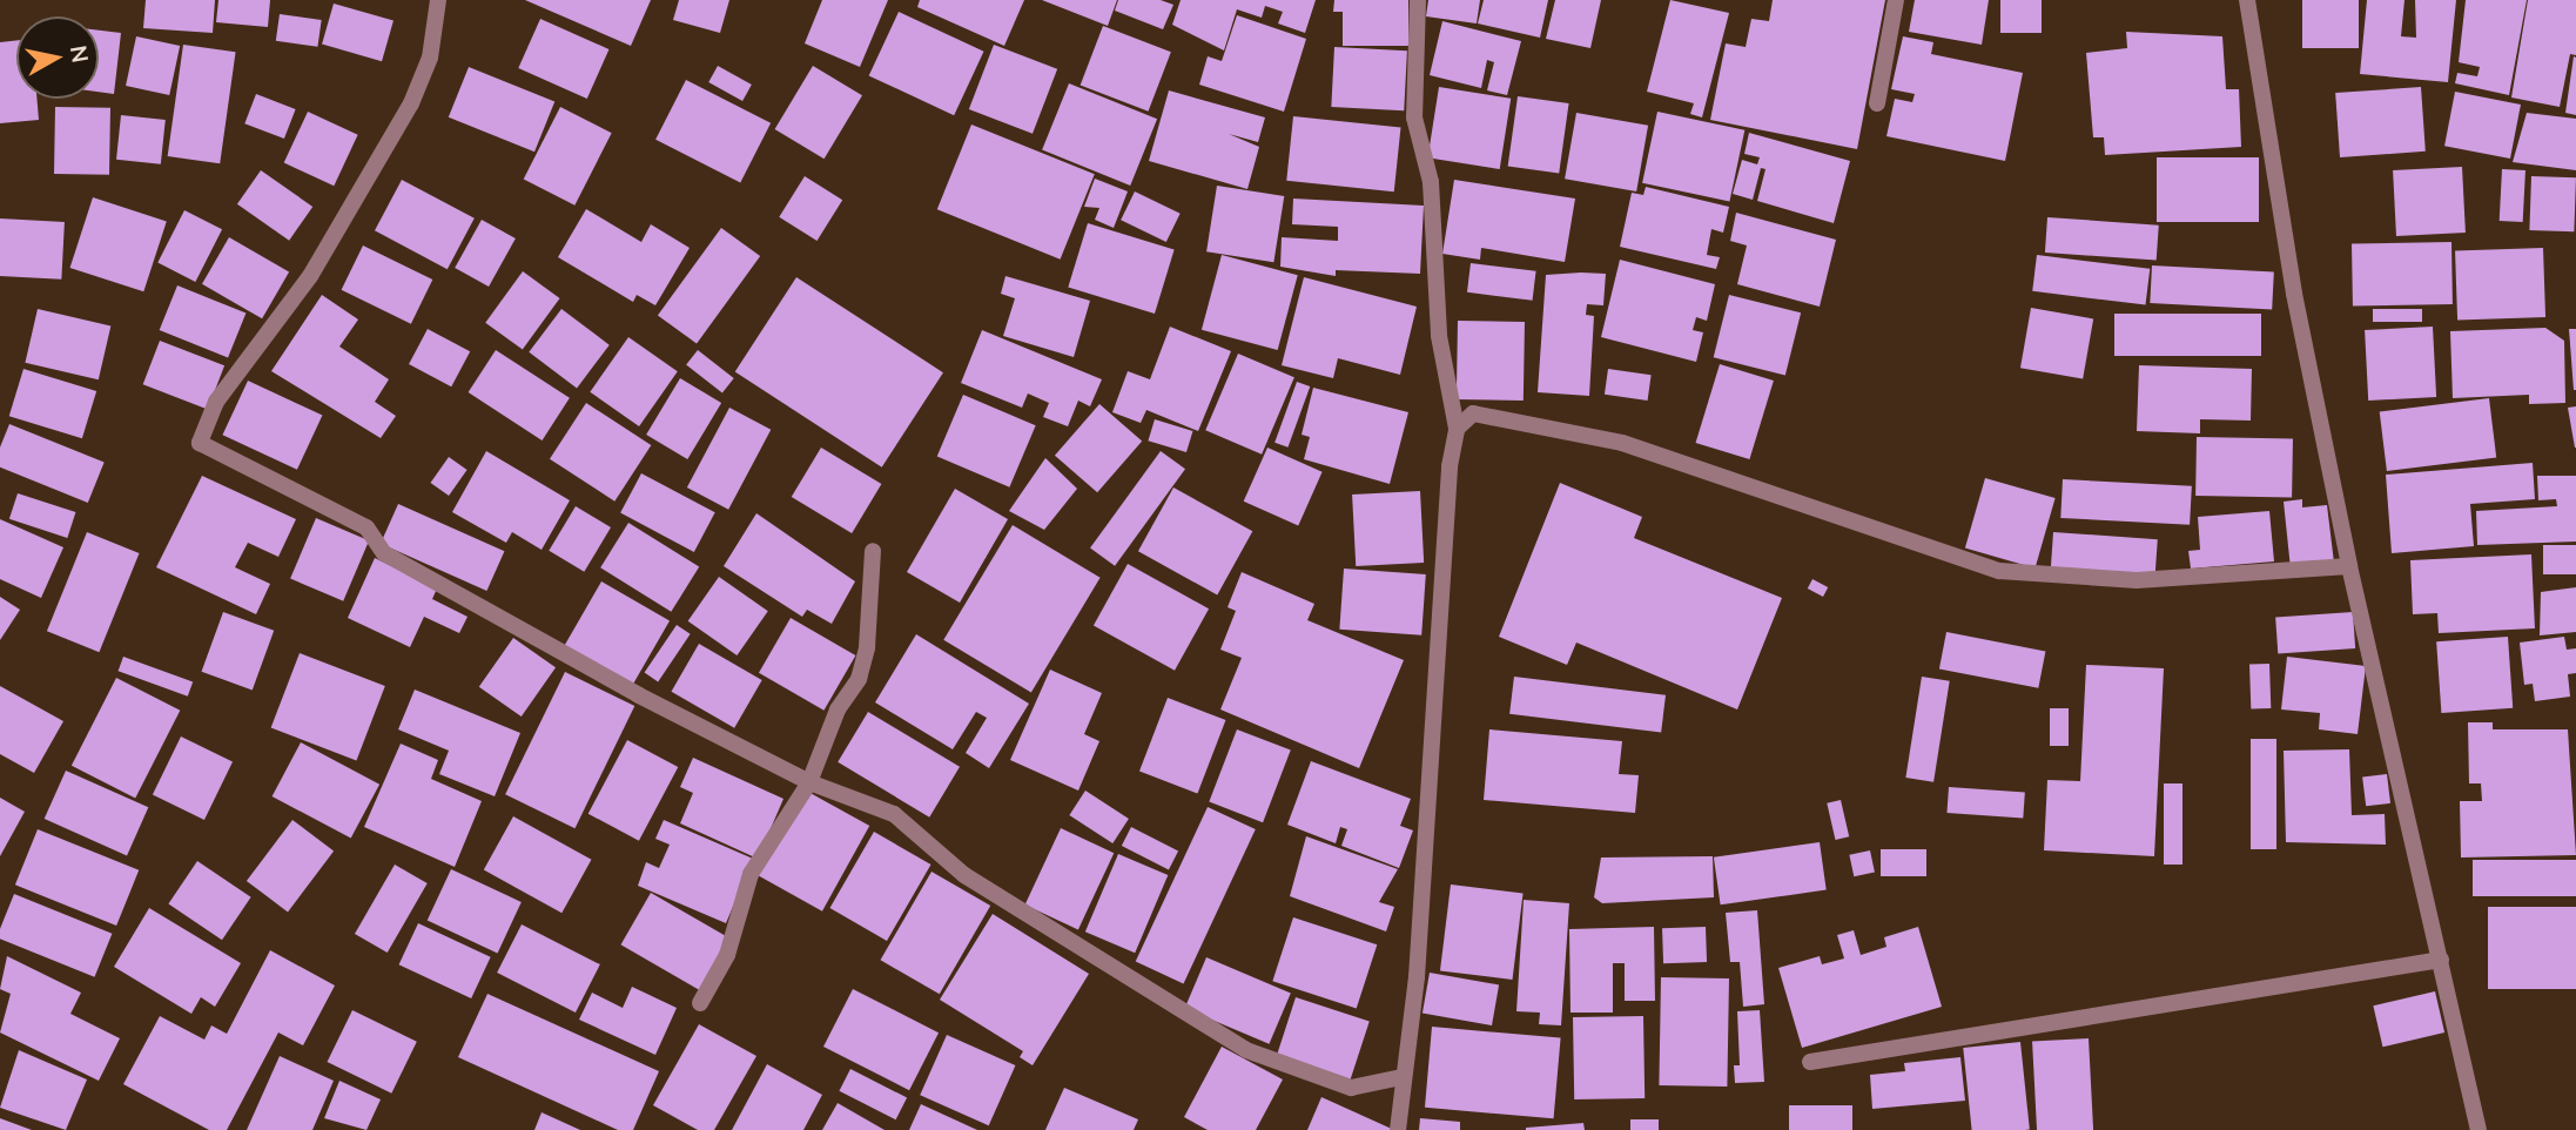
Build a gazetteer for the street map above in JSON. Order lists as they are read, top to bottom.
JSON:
{
  "north": "right"
}
